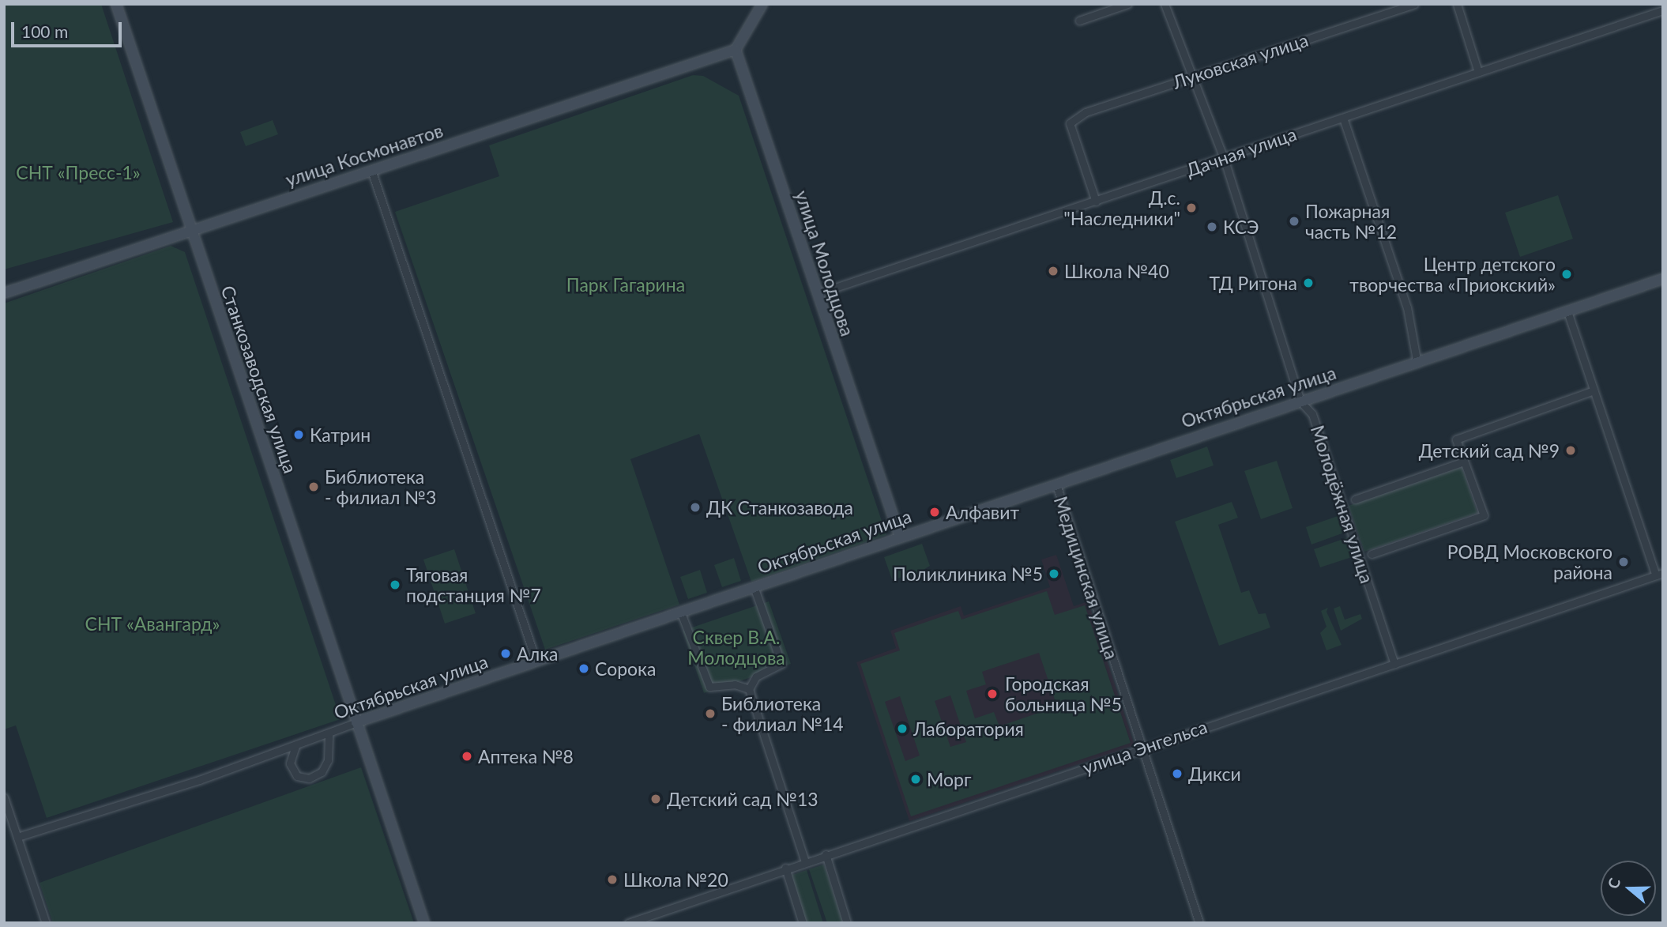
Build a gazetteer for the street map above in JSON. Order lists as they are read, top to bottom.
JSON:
{
  "streets": {
    "street": [
      "Луковская улица",
      "Дачная улица",
      "улица Космонавтов",
      "улица Молодцова",
      "Станкозаводская улица",
      "Октябрьская улица",
      "Молодёжная улица",
      "Медицинская улица",
      "улица Энгельса"
    ]
  },
  "crossings": [
    ["Луковская улица", "Дачная улица"],
    ["Луковская улица", "Молодёжная улица"],
    ["Дачная улица", "улица Молодцова"],
    ["Дачная улица", "Молодёжная улица"],
    ["улица Космонавтов", "улица Молодцова"],
    ["улица Космонавтов", "Станкозаводская улица"],
    ["улица Молодцова", "Октябрьская улица"],
    ["Станкозаводская улица", "Октябрьская улица"],
    ["Октябрьская улица", "Молодёжная улица"],
    ["Октябрьская улица", "Медицинская улица"],
    ["Молодёжная улица", "улица Энгельса"],
    ["Медицинская улица", "улица Энгельса"]
  ],
  "parks": [
    "СНТ «Пресс-1»",
    "Парк Гагарина",
    "СНТ «Авангард»",
    "Сквер В.А. Молодцова"
  ],
  "places": [
    "Д.с. \"Наследники\"",
    "Пожарная часть №12",
    "КСЭ",
    "Школа №40",
    "Центр детского творчества «Приокский»",
    "ТД Ритона",
    "Катрин",
    "Детский сад №9",
    "Библиотека - филиал №3",
    "ДК Станкозавода",
    "Алфавит",
    "РОВД Московского района",
    "Поликлиника №5",
    "Тяговая подстанция №7",
    "Алка",
    "Сорока",
    "Городская больница №5",
    "Библиотека - филиал №14",
    "Лаборатория",
    "Аптека №8",
    "Дикси",
    "Морг",
    "Детский сад №13",
    "Школа №20"
  ],
  "scale_bar": "100 m",
  "north": "left"
}
